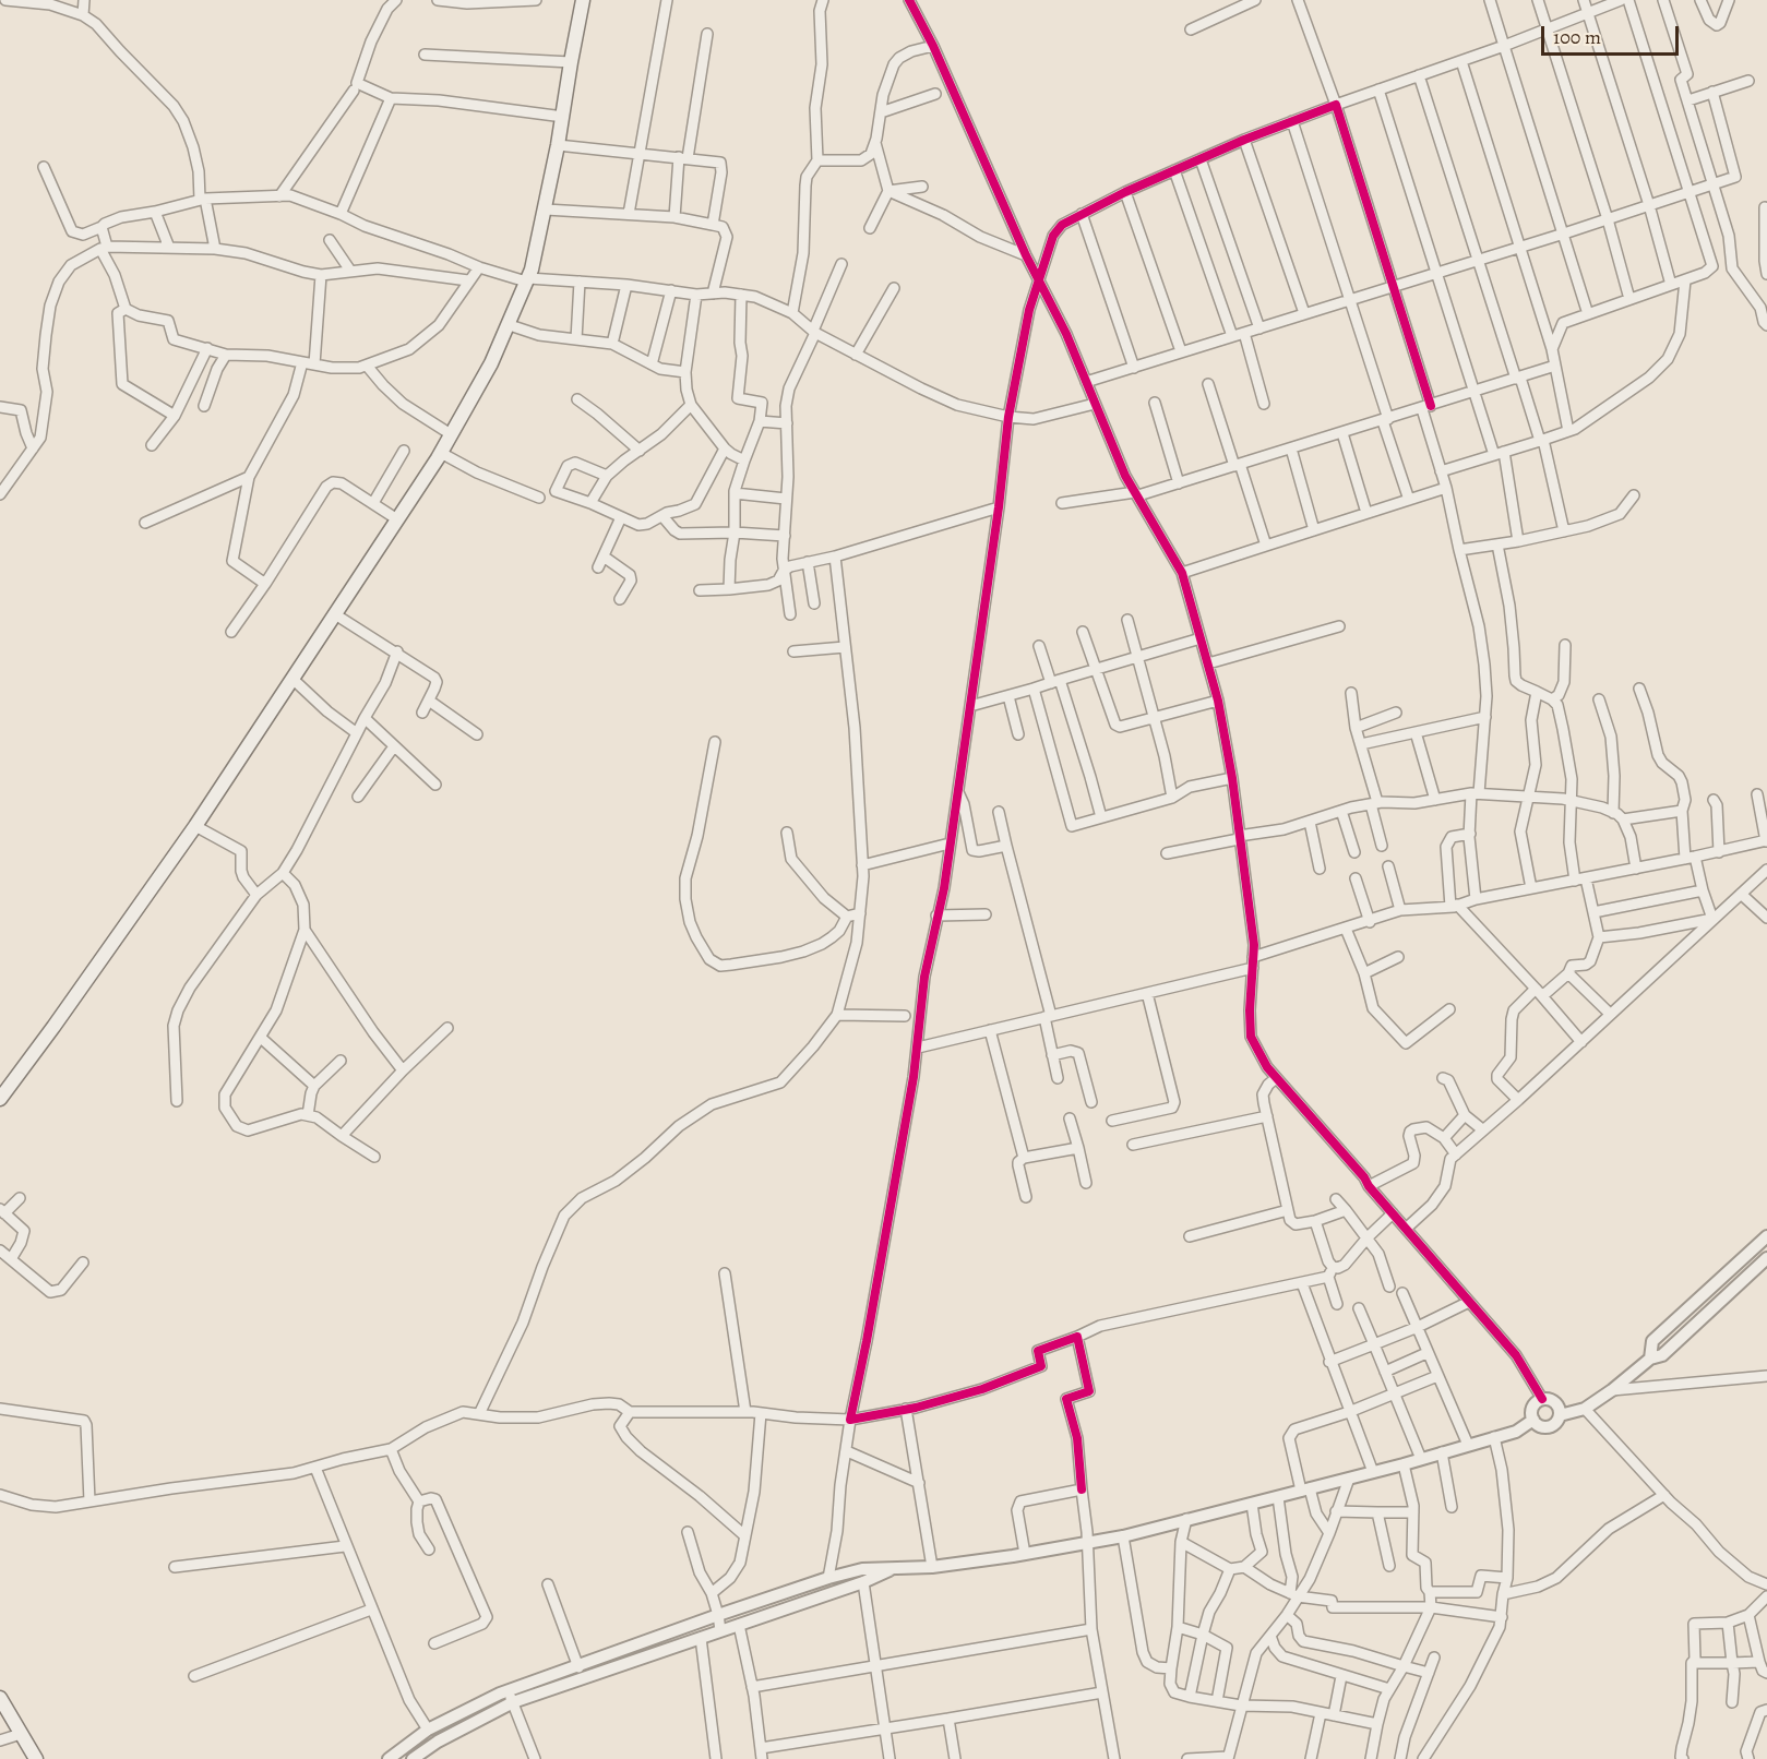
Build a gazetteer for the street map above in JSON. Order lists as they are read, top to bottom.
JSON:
{
  "scale_bar": "100 m"
}
